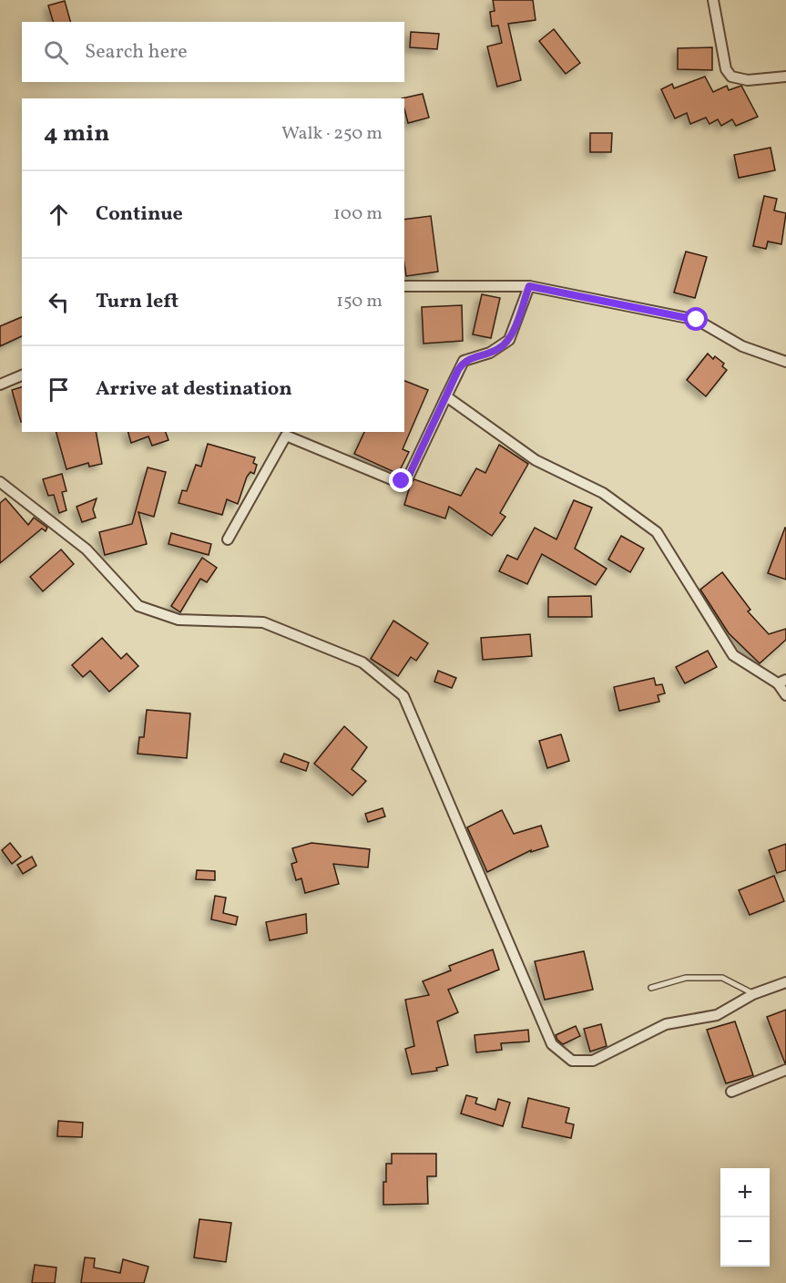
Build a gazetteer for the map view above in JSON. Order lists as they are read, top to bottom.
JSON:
{
  "page": {
    "search": "Search here",
    "heading": ["4 min", "Walk · 250 m"],
    "list": [
      ["Continue", "100 m"],
      ["Turn left", "150 m"],
      "Arrive at destination"
    ],
    "map_buttons": ["+", "−"]
  }
}
